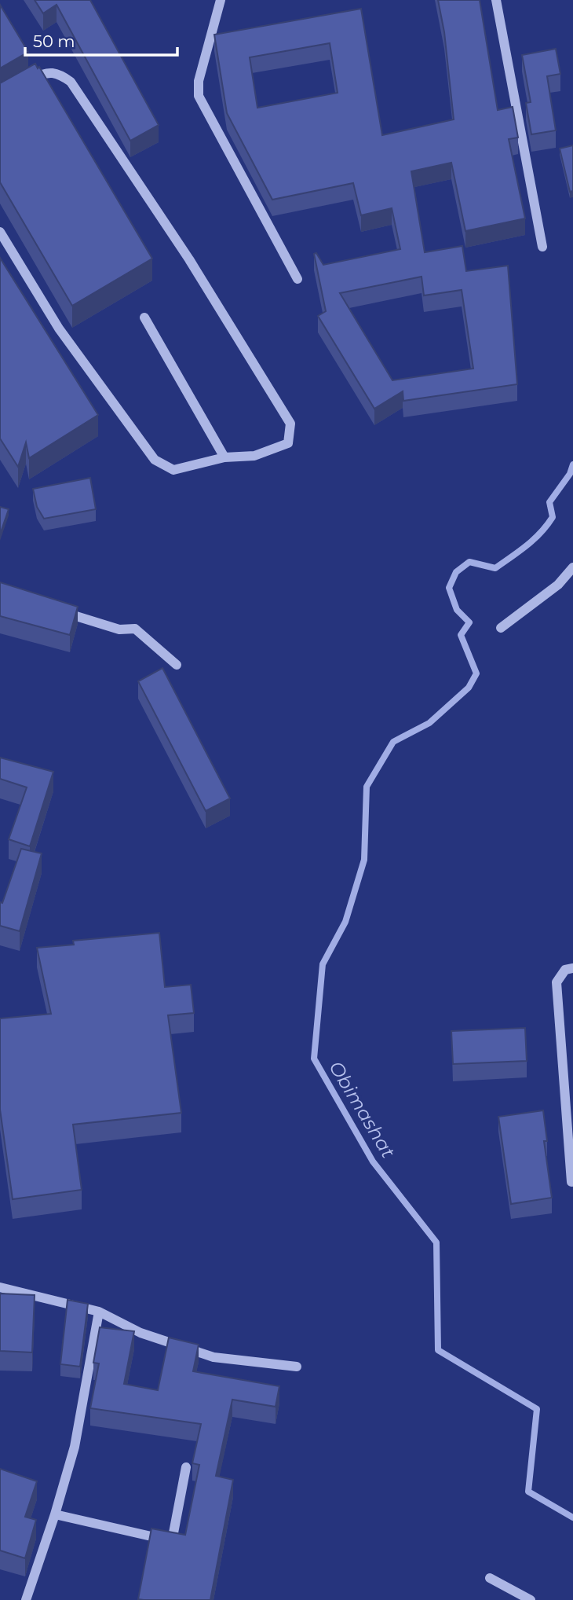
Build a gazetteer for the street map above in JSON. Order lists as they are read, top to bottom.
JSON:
{
  "water": ["Obimashat"],
  "scale_bar": "50 m"
}
